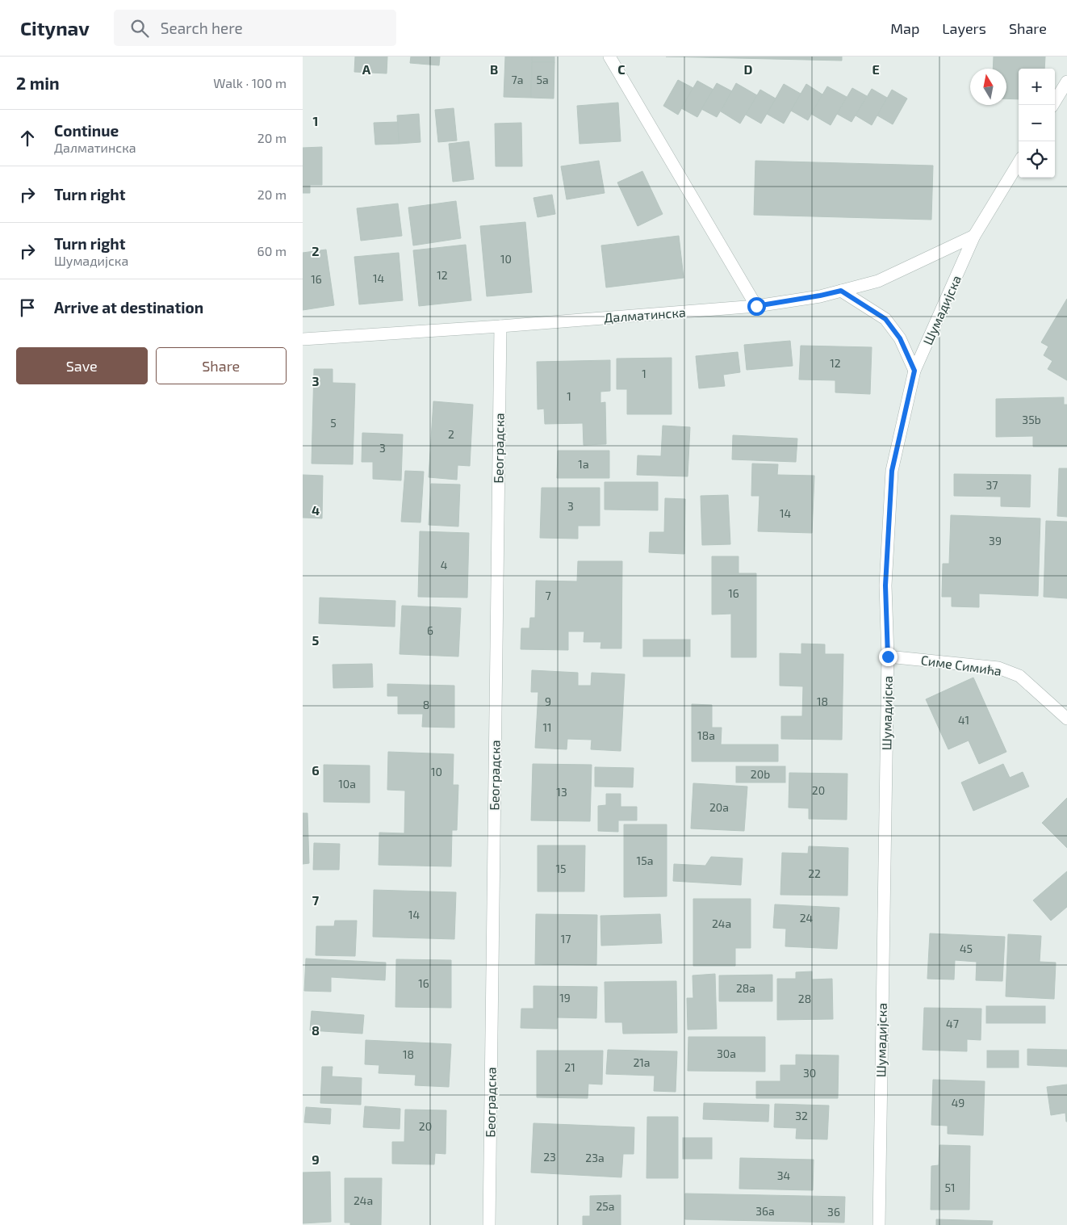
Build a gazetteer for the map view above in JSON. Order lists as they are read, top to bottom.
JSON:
{
  "streets": {
    "street": [
      "Шумадијска",
      "Далматинска",
      "Београдска",
      "Симе Симића"
    ]
  },
  "crossings": [
    ["Шумадијска", "Далматинска"],
    ["Шумадијска", "Симе Симића"],
    ["Далматинска", "Београдска"]
  ],
  "house_numbers": [
    "7a",
    "5a",
    "10",
    "12",
    "14",
    "16",
    "12",
    "1",
    "1",
    "35b",
    "5",
    "2",
    "3",
    "1a",
    "37",
    "3",
    "14",
    "39",
    "4",
    "16",
    "7",
    "6",
    "9",
    "18",
    "8",
    "41",
    "11",
    "18a",
    "10",
    "20b",
    "10a",
    "20",
    "13",
    "20a",
    "15a",
    "15",
    "22",
    "14",
    "24",
    "24a",
    "17",
    "45",
    "16",
    "28a",
    "19",
    "28",
    "47",
    "30a",
    "18",
    "21a",
    "21",
    "30",
    "49",
    "32",
    "20",
    "23",
    "23a",
    "34",
    "51",
    "24a",
    "25a",
    "36a",
    "36"
  ],
  "north": "top",
  "page": {
    "header": "Citynav",
    "search": "Search here",
    "nav": ["Map", "Layers", "Share"],
    "heading": ["2 min", "Walk · 100 m"],
    "map_buttons": ["+", "−"],
    "list": [
      ["Continue", "Далматинска", "20 m"],
      ["Turn right", "20 m"],
      ["Turn right", "Шумадијска", "60 m"],
      "Arrive at destination"
    ],
    "buttons": ["Save", "Share"]
  },
  "grid": {
    "columns": [
      "A",
      "B",
      "C",
      "D",
      "E"
    ],
    "rows": [
      "1",
      "2",
      "3",
      "4",
      "5",
      "6",
      "7",
      "8",
      "9"
    ]
  }
}
